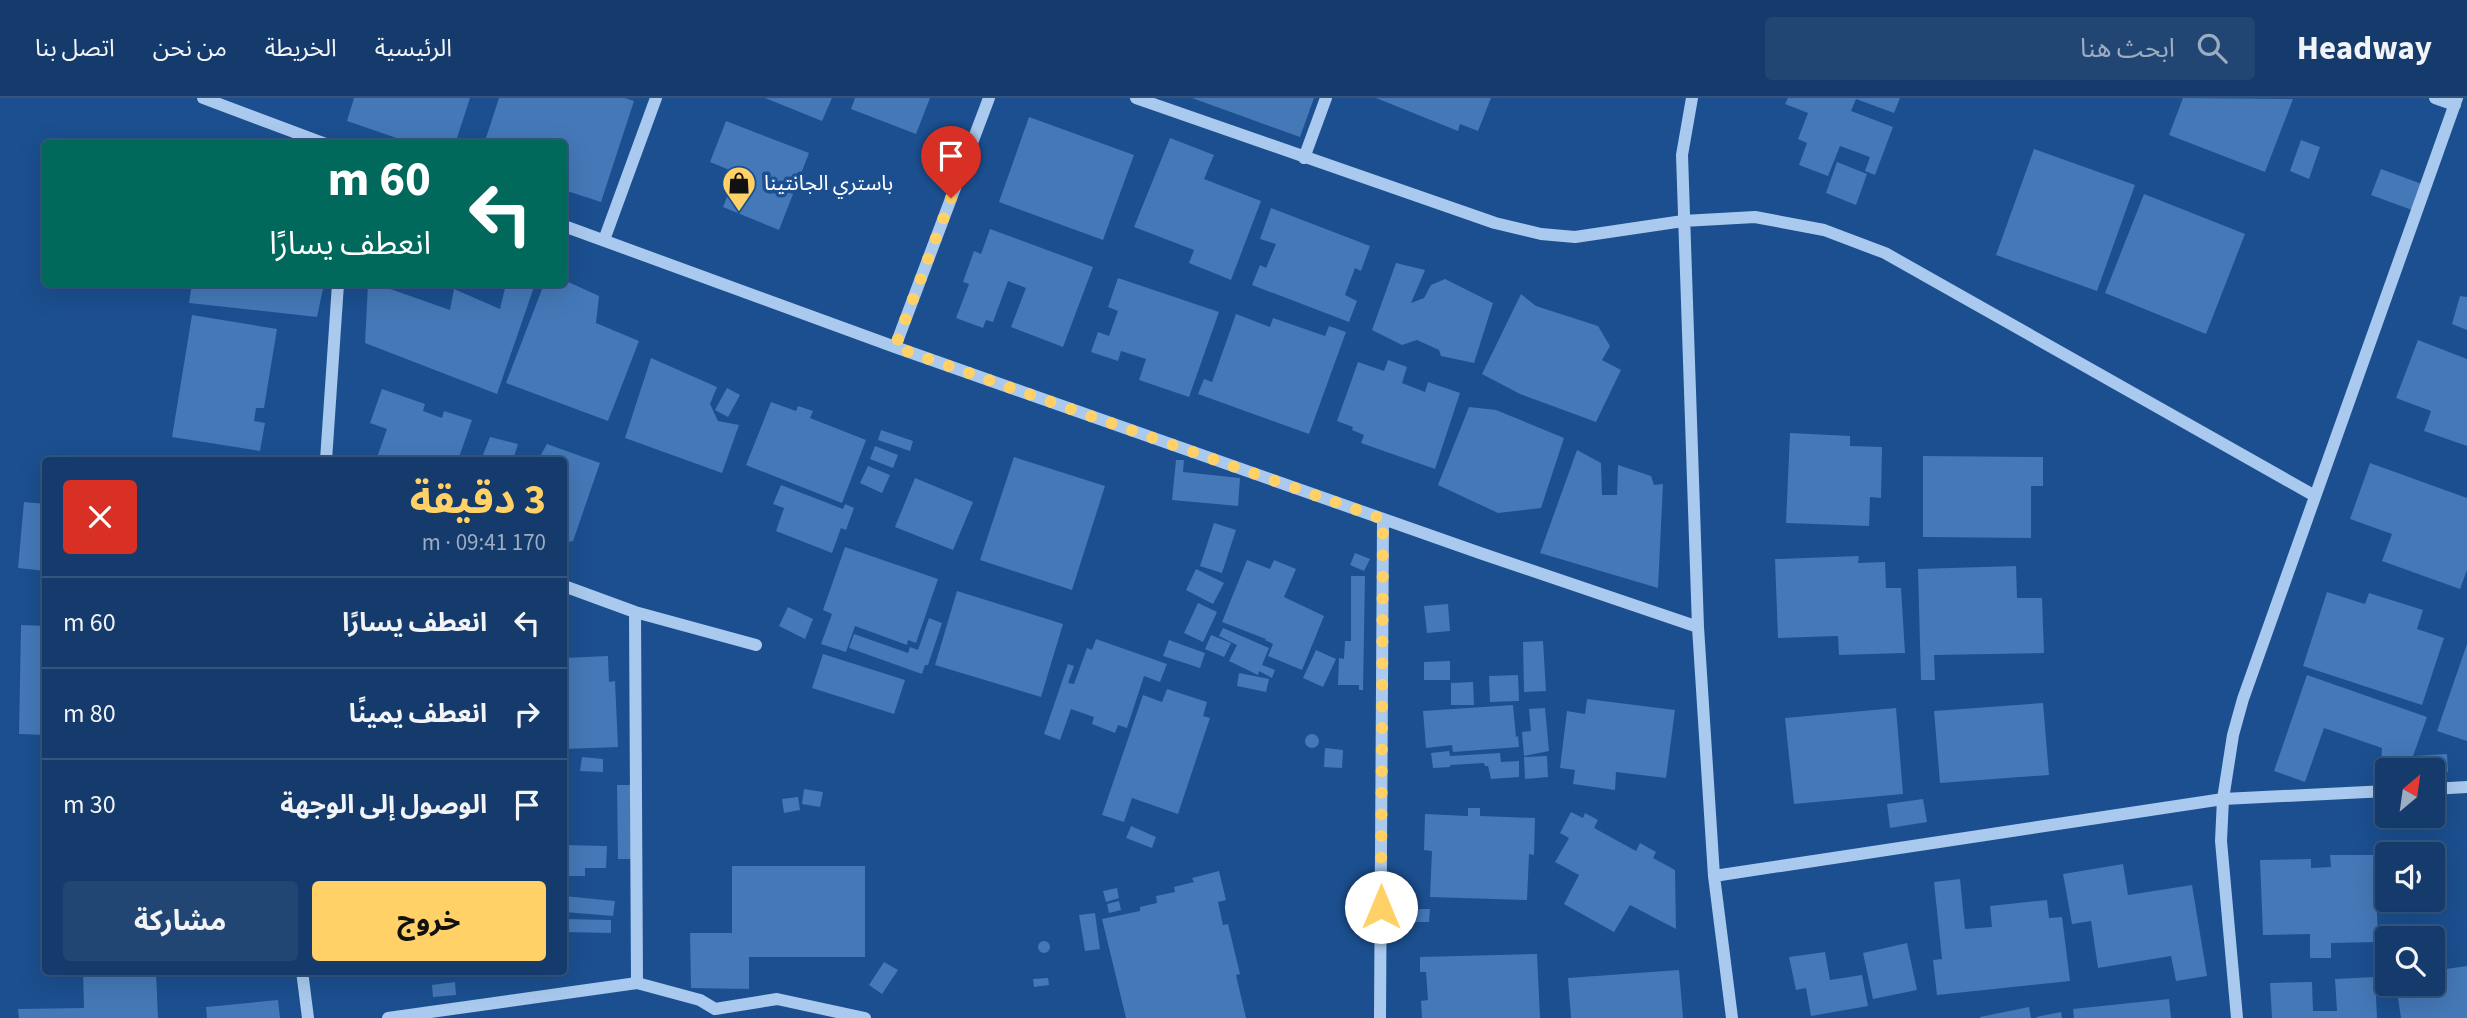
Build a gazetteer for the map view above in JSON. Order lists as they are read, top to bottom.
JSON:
{
  "places": {
    "shop": ["باستري الجانتينا"]
  },
  "north": "top right",
  "page": {
    "header": "Headway",
    "search": "ابحث هنا",
    "nav": [
      "الرئيسية",
      "الخريطة",
      "من نحن",
      "اتصل بنا"
    ],
    "turn": ["60 m", "انعطف يسارًا"],
    "heading": ["3 دقيقة", "170 m · 09:41"],
    "list": [
      {
        "name": "انعطف يسارًا",
        "value": "60 m"
      },
      {
        "name": "انعطف يمينًا",
        "value": "80 m"
      },
      {
        "name": "الوصول إلى الوجهة",
        "value": "30 m"
      }
    ],
    "buttons": ["خروج", "مشاركة"]
  }
}
